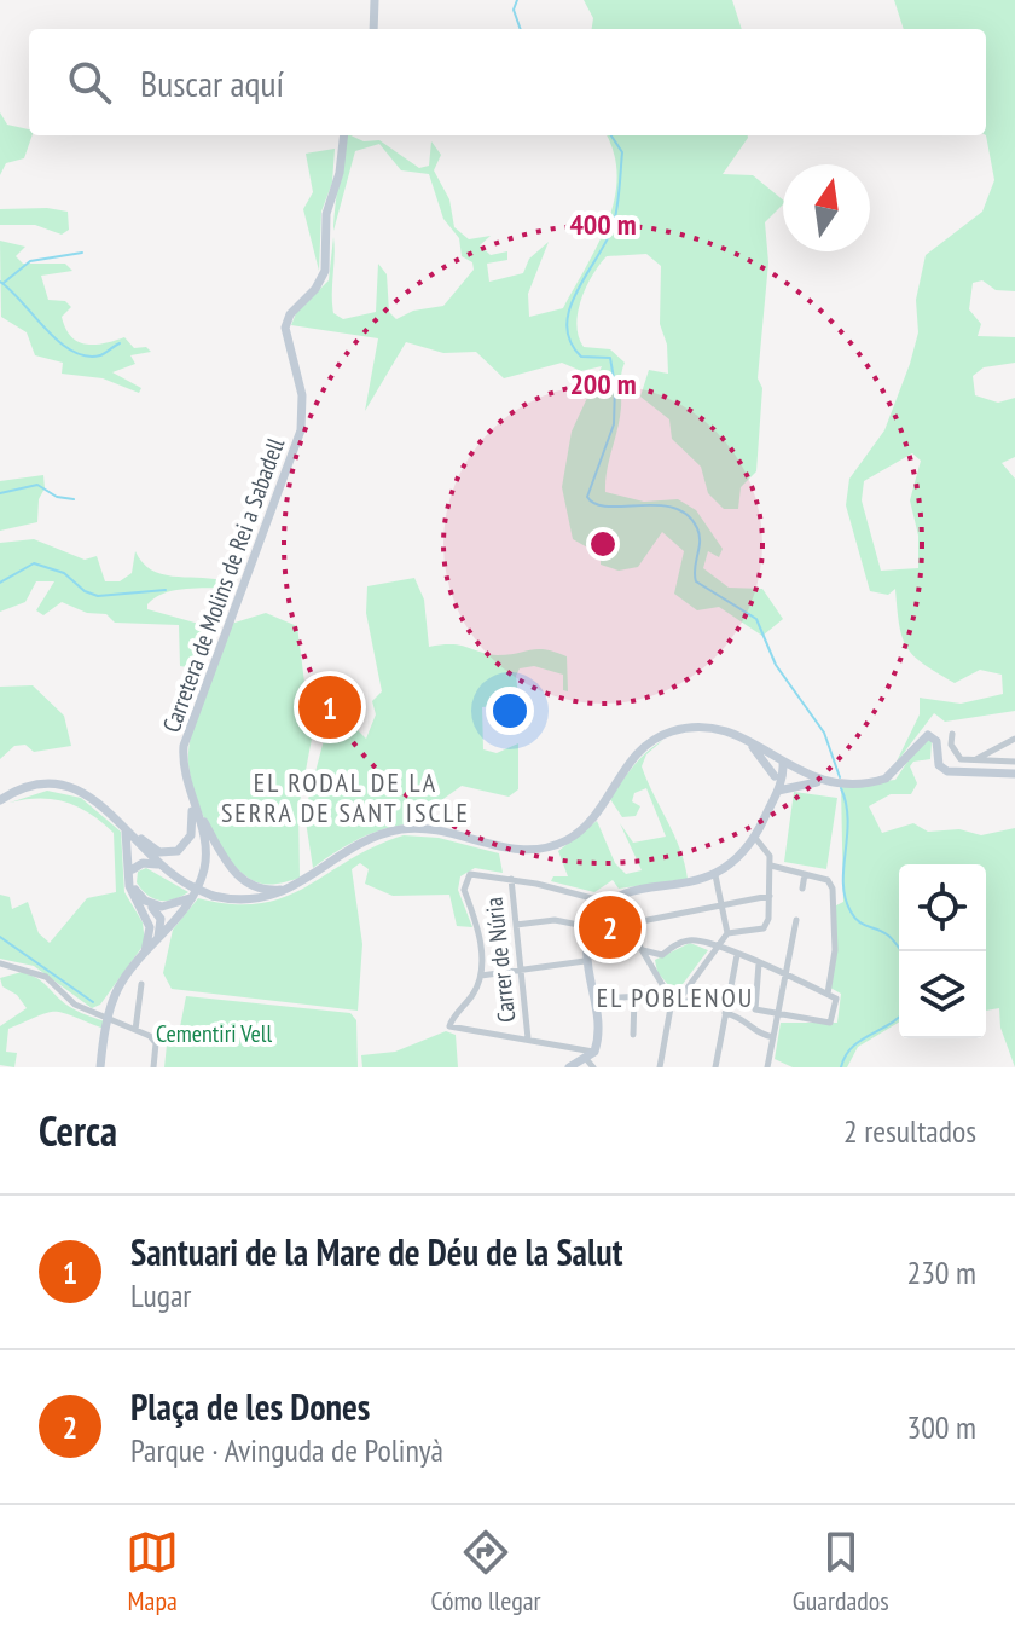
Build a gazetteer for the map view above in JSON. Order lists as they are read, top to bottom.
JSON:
{
  "streets": {
    "main road": ["Carretera de Molins de Rei a Sabadell"],
    "street": ["Carrer de Núria"]
  },
  "districts": ["EL RODAL DE LA SERRA DE SANT ISCLE", "EL POBLENOU"],
  "parks": ["Cementiri Vell"],
  "north": "top",
  "page": {
    "search": "Buscar aquí",
    "pins": ["1", "2"],
    "heading": ["Cerca", "2 resultados"],
    "list": [
      {
        "mark": "1",
        "name": "Santuari de la Mare de Déu de la Salut",
        "note": "Lugar",
        "value": "230 m"
      },
      {
        "mark": "2",
        "name": "Plaça de les Dones",
        "note": "Parque · Avinguda de Polinyà",
        "value": "300 m"
      }
    ],
    "nav": ["Mapa", "Cómo llegar", "Guardados"]
  },
  "rings": ["400 m", "200 m"]
}
